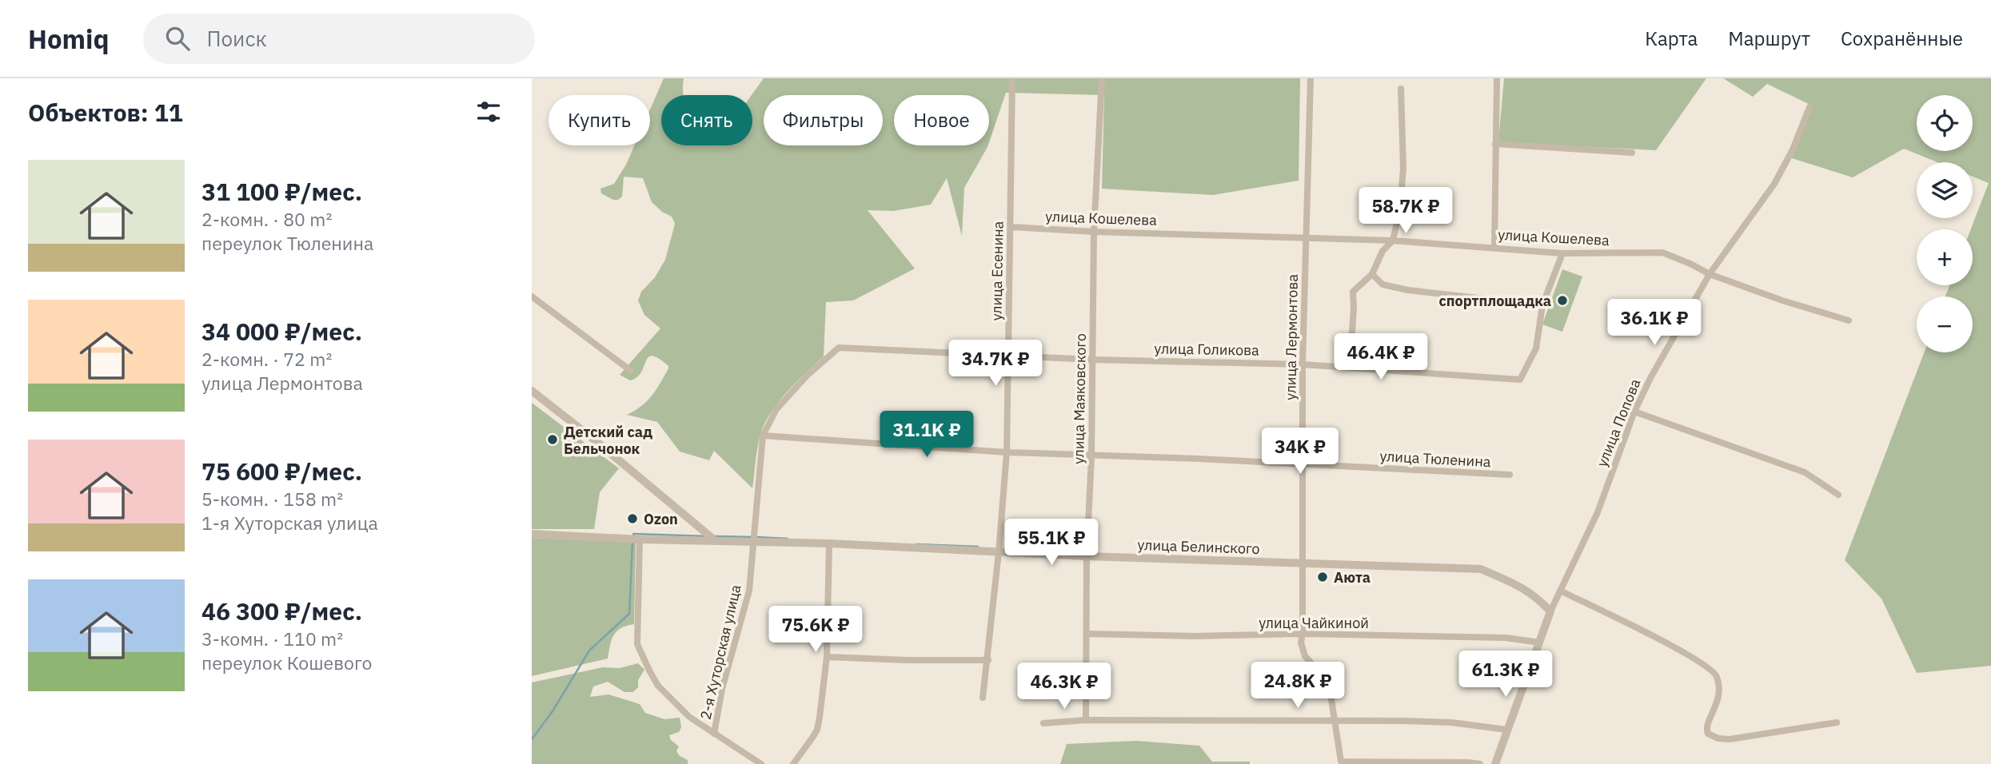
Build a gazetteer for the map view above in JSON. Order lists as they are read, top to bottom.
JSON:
{
  "streets": {
    "street": [
      "улица Кошелева",
      "улица Есенина",
      "улица Лермонтова",
      "улица Голикова",
      "улица Маяковского",
      "улица Попова",
      "улица Тюленина",
      "улица Белинского",
      "улица Чайкиной",
      "2-я Хуторская улица"
    ]
  },
  "crossings": [
    ["улица Кошелева", "улица Есенина"],
    ["улица Кошелева", "улица Лермонтова"],
    ["улица Кошелева", "улица Голикова"],
    ["улица Кошелева", "улица Маяковского"],
    ["улица Кошелева", "улица Попова"],
    ["улица Есенина", "улица Голикова"],
    ["улица Есенина", "улица Тюленина"],
    ["улица Есенина", "улица Белинского"],
    ["улица Лермонтова", "улица Голикова"],
    ["улица Лермонтова", "улица Тюленина"],
    ["улица Лермонтова", "улица Белинского"],
    ["улица Лермонтова", "улица Чайкиной"],
    ["улица Голикова", "улица Маяковского"],
    ["улица Голикова", "улица Тюленина"],
    ["улица Голикова", "2-я Хуторская улица"],
    ["улица Маяковского", "улица Тюленина"],
    ["улица Маяковского", "улица Белинского"],
    ["улица Маяковского", "улица Чайкиной"],
    ["улица Попова", "улица Белинского"],
    ["улица Тюленина", "2-я Хуторская улица"],
    ["улица Белинского", "2-я Хуторская улица"]
  ],
  "places": [
    "спортплощадка",
    "Детский сад Бельчонок",
    "Ozon",
    "Аюта"
  ],
  "page": {
    "header": "Homiq",
    "search": "Поиск",
    "nav": ["Карта", "Маршрут", "Сохранённые"],
    "heading": "Объектов: 11",
    "map_buttons": ["+", "−"],
    "chip": [
      "Купить",
      "Снять",
      "Фильтры",
      "Новое"
    ],
    "list": [
      {
        "name": "31 100 ₽/мес.",
        "note": "2-комн. · 80 m² · переулок Тюленина"
      },
      {
        "name": "34 000 ₽/мес.",
        "note": "2-комн. · 72 m² · улица Лермонтова"
      },
      {
        "name": "75 600 ₽/мес.",
        "note": "5-комн. · 158 m² · 1-я Хуторская улица"
      },
      {
        "name": "46 300 ₽/мес.",
        "note": "3-комн. · 110 m² · переулок Кошевого"
      }
    ],
    "price": [
      "58.7K ₽",
      "36.1K ₽",
      "46.4K ₽",
      "34.7K ₽",
      "31.1K ₽",
      "34K ₽",
      "55.1K ₽",
      "75.6K ₽",
      "61.3K ₽",
      "24.8K ₽",
      "46.3K ₽"
    ]
  }
}
